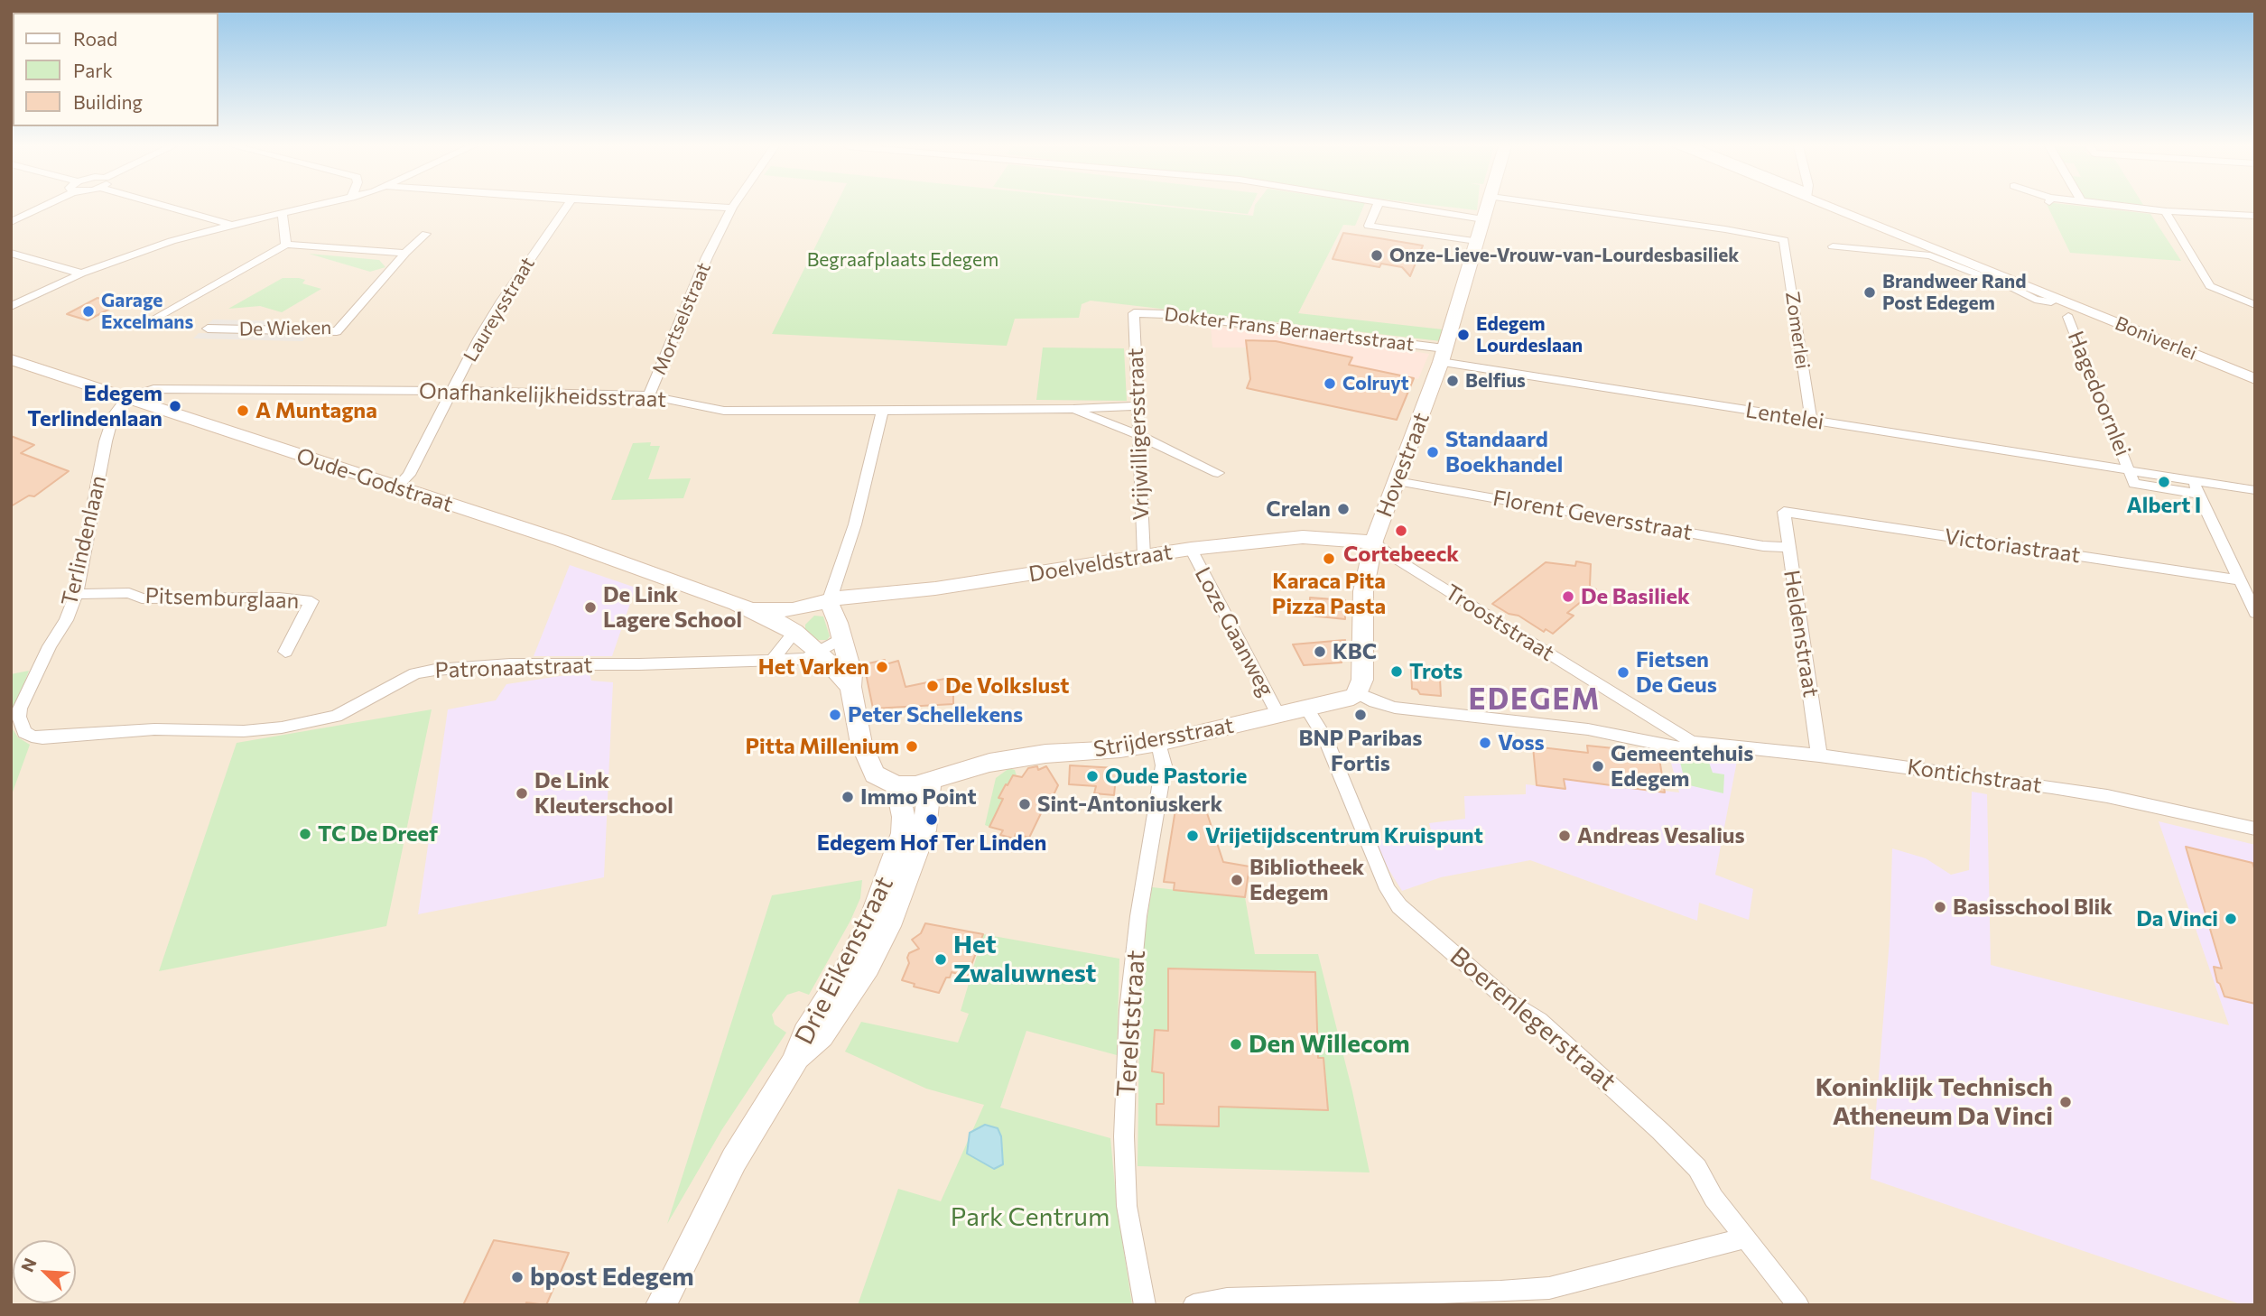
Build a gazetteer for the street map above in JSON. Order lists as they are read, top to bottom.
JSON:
{
  "streets": {
    "street": [
      "Laureysstraat",
      "Mortselstraat",
      "De Wieken",
      "Dokter Frans Bernaertsstraat",
      "Zomerlei",
      "Boniverlei",
      "Hagedoornlei",
      "Onafhankelijkheidsstraat",
      "Lentelei",
      "Vrijwilligersstraat",
      "Hovestraat",
      "Oude-Godstraat",
      "Florent Geversstraat",
      "Terlindenlaan",
      "Victoriastraat",
      "Doelveldstraat",
      "Pitsemburglaan",
      "Trooststraat",
      "Loze Gaanweg",
      "Heldenstraat",
      "Patronaatstraat",
      "Strijdersstraat",
      "Kontichstraat",
      "Drie Eikenstraat",
      "Boerenlegerstraat",
      "Terelststraat"
    ]
  },
  "crossings": [
    ["Laureysstraat", "Onafhankelijkheidsstraat"],
    ["Laureysstraat", "Oude-Godstraat"],
    ["Mortselstraat", "Onafhankelijkheidsstraat"],
    ["Dokter Frans Bernaertsstraat", "Lentelei"],
    ["Dokter Frans Bernaertsstraat", "Vrijwilligersstraat"],
    ["Dokter Frans Bernaertsstraat", "Hovestraat"],
    ["Zomerlei", "Lentelei"],
    ["Hagedoornlei", "Lentelei"],
    ["Onafhankelijkheidsstraat", "Vrijwilligersstraat"],
    ["Onafhankelijkheidsstraat", "Oude-Godstraat"],
    ["Onafhankelijkheidsstraat", "Terlindenlaan"],
    ["Lentelei", "Hovestraat"],
    ["Vrijwilligersstraat", "Doelveldstraat"],
    ["Hovestraat", "Florent Geversstraat"],
    ["Hovestraat", "Doelveldstraat"],
    ["Hovestraat", "Trooststraat"],
    ["Hovestraat", "Strijdersstraat"],
    ["Oude-Godstraat", "Terlindenlaan"],
    ["Oude-Godstraat", "Doelveldstraat"],
    ["Florent Geversstraat", "Heldenstraat"],
    ["Terlindenlaan", "Pitsemburglaan"],
    ["Terlindenlaan", "Patronaatstraat"],
    ["Victoriastraat", "Heldenstraat"],
    ["Doelveldstraat", "Trooststraat"],
    ["Doelveldstraat", "Loze Gaanweg"],
    ["Trooststraat", "Kontichstraat"],
    ["Loze Gaanweg", "Strijdersstraat"],
    ["Heldenstraat", "Kontichstraat"],
    ["Strijdersstraat", "Drie Eikenstraat"],
    ["Strijdersstraat", "Boerenlegerstraat"],
    ["Strijdersstraat", "Terelststraat"]
  ],
  "districts": ["EDEGEM"],
  "parks": ["Begraafplaats Edegem", "Park Centrum"],
  "places": [
    "Onze-Lieve-Vrouw-van-Lourdesbasiliek",
    "Brandweer Rand Post Edegem",
    "Garage Excelmans",
    "Edegem Lourdeslaan",
    "Belfius",
    "Colruyt",
    "Edegem Terlindenlaan",
    "A Muntagna",
    "Standaard Boekhandel",
    "Albert I",
    "Crelan",
    "Cortebeeck",
    "Karaca Pita Pizza Pasta",
    "De Basiliek",
    "De Link Lagere School",
    "KBC",
    "Het Varken",
    "Trots",
    "Fietsen De Geus",
    "De Volkslust",
    "Peter Schellekens",
    "BNP Paribas Fortis",
    "Voss",
    "Pitta Millenium",
    "Gemeentehuis Edegem",
    "Oude Pastorie",
    "De Link Kleuterschool",
    "Immo Point",
    "Sint-Antoniuskerk",
    "Edegem Hof Ter Linden",
    "TC De Dreef",
    "Vrijetijdscentrum Kruispunt",
    "Andreas Vesalius",
    "Bibliotheek Edegem",
    "Basisschool Blik",
    "Da Vinci",
    "Het Zwaluwnest",
    "Den Willecom",
    "Koninklijk Technisch Atheneum Da Vinci",
    "bpost Edegem"
  ],
  "legend": ["Road", "Park", "Building"],
  "north": "top left"
}
